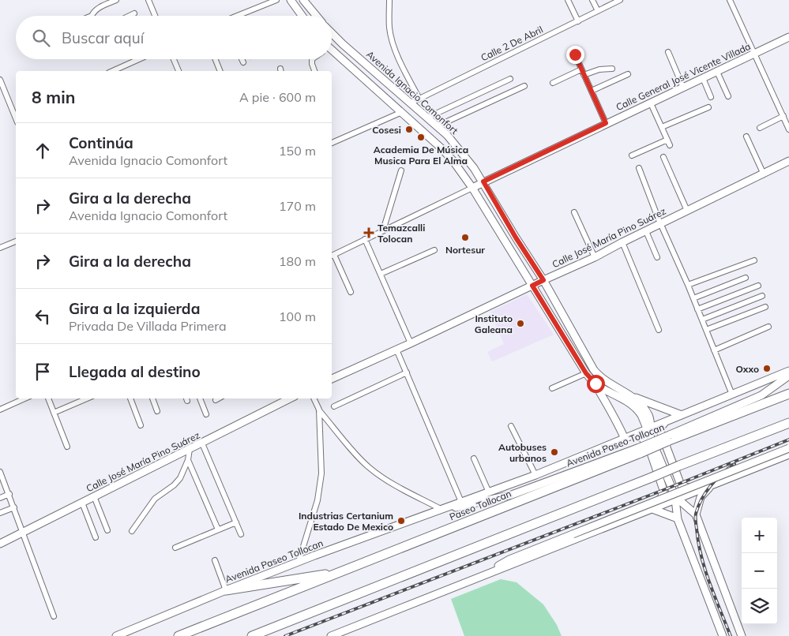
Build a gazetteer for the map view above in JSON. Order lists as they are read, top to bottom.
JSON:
{
  "streets": {
    "highway": ["Paseo Tollocan"],
    "main road": [
      "Calle General José Vicente Villada",
      "Avenida Ignacio Comonfort",
      "Calle José María Pino Suárez",
      "Avenida Paseo Tollocan"
    ],
    "street": ["Calle 2 De Abril"]
  },
  "crossings": [
    ["Calle 2 De Abril", "Avenida Ignacio Comonfort"],
    ["Calle General José Vicente Villada", "Avenida Ignacio Comonfort"],
    ["Avenida Ignacio Comonfort", "Calle José María Pino Suárez"],
    ["Avenida Ignacio Comonfort", "Avenida Paseo Tollocan"],
    ["Avenida Paseo Tollocan", "Paseo Tollocan"]
  ],
  "places": {
    "other": [
      "Cosesi",
      "Academia De Música Musica Para El Alma",
      "Nortesur",
      "Instituto Galeana",
      "Oxxo",
      "Autobuses urbanos",
      "Industrias Certanium Estado De Mexico"
    ],
    "health": ["Temazcalli Tolocan"]
  },
  "page": {
    "search": "Buscar aquí",
    "heading": ["8 min", "A pie · 600 m"],
    "list": [
      ["Continúa", "Avenida Ignacio Comonfort", "150 m"],
      ["Gira a la derecha", "Avenida Ignacio Comonfort", "170 m"],
      ["Gira a la derecha", "180 m"],
      ["Gira a la izquierda", "Privada De Villada Primera", "100 m"],
      "Llegada al destino"
    ],
    "map_buttons": ["+", "−"]
  }
}
